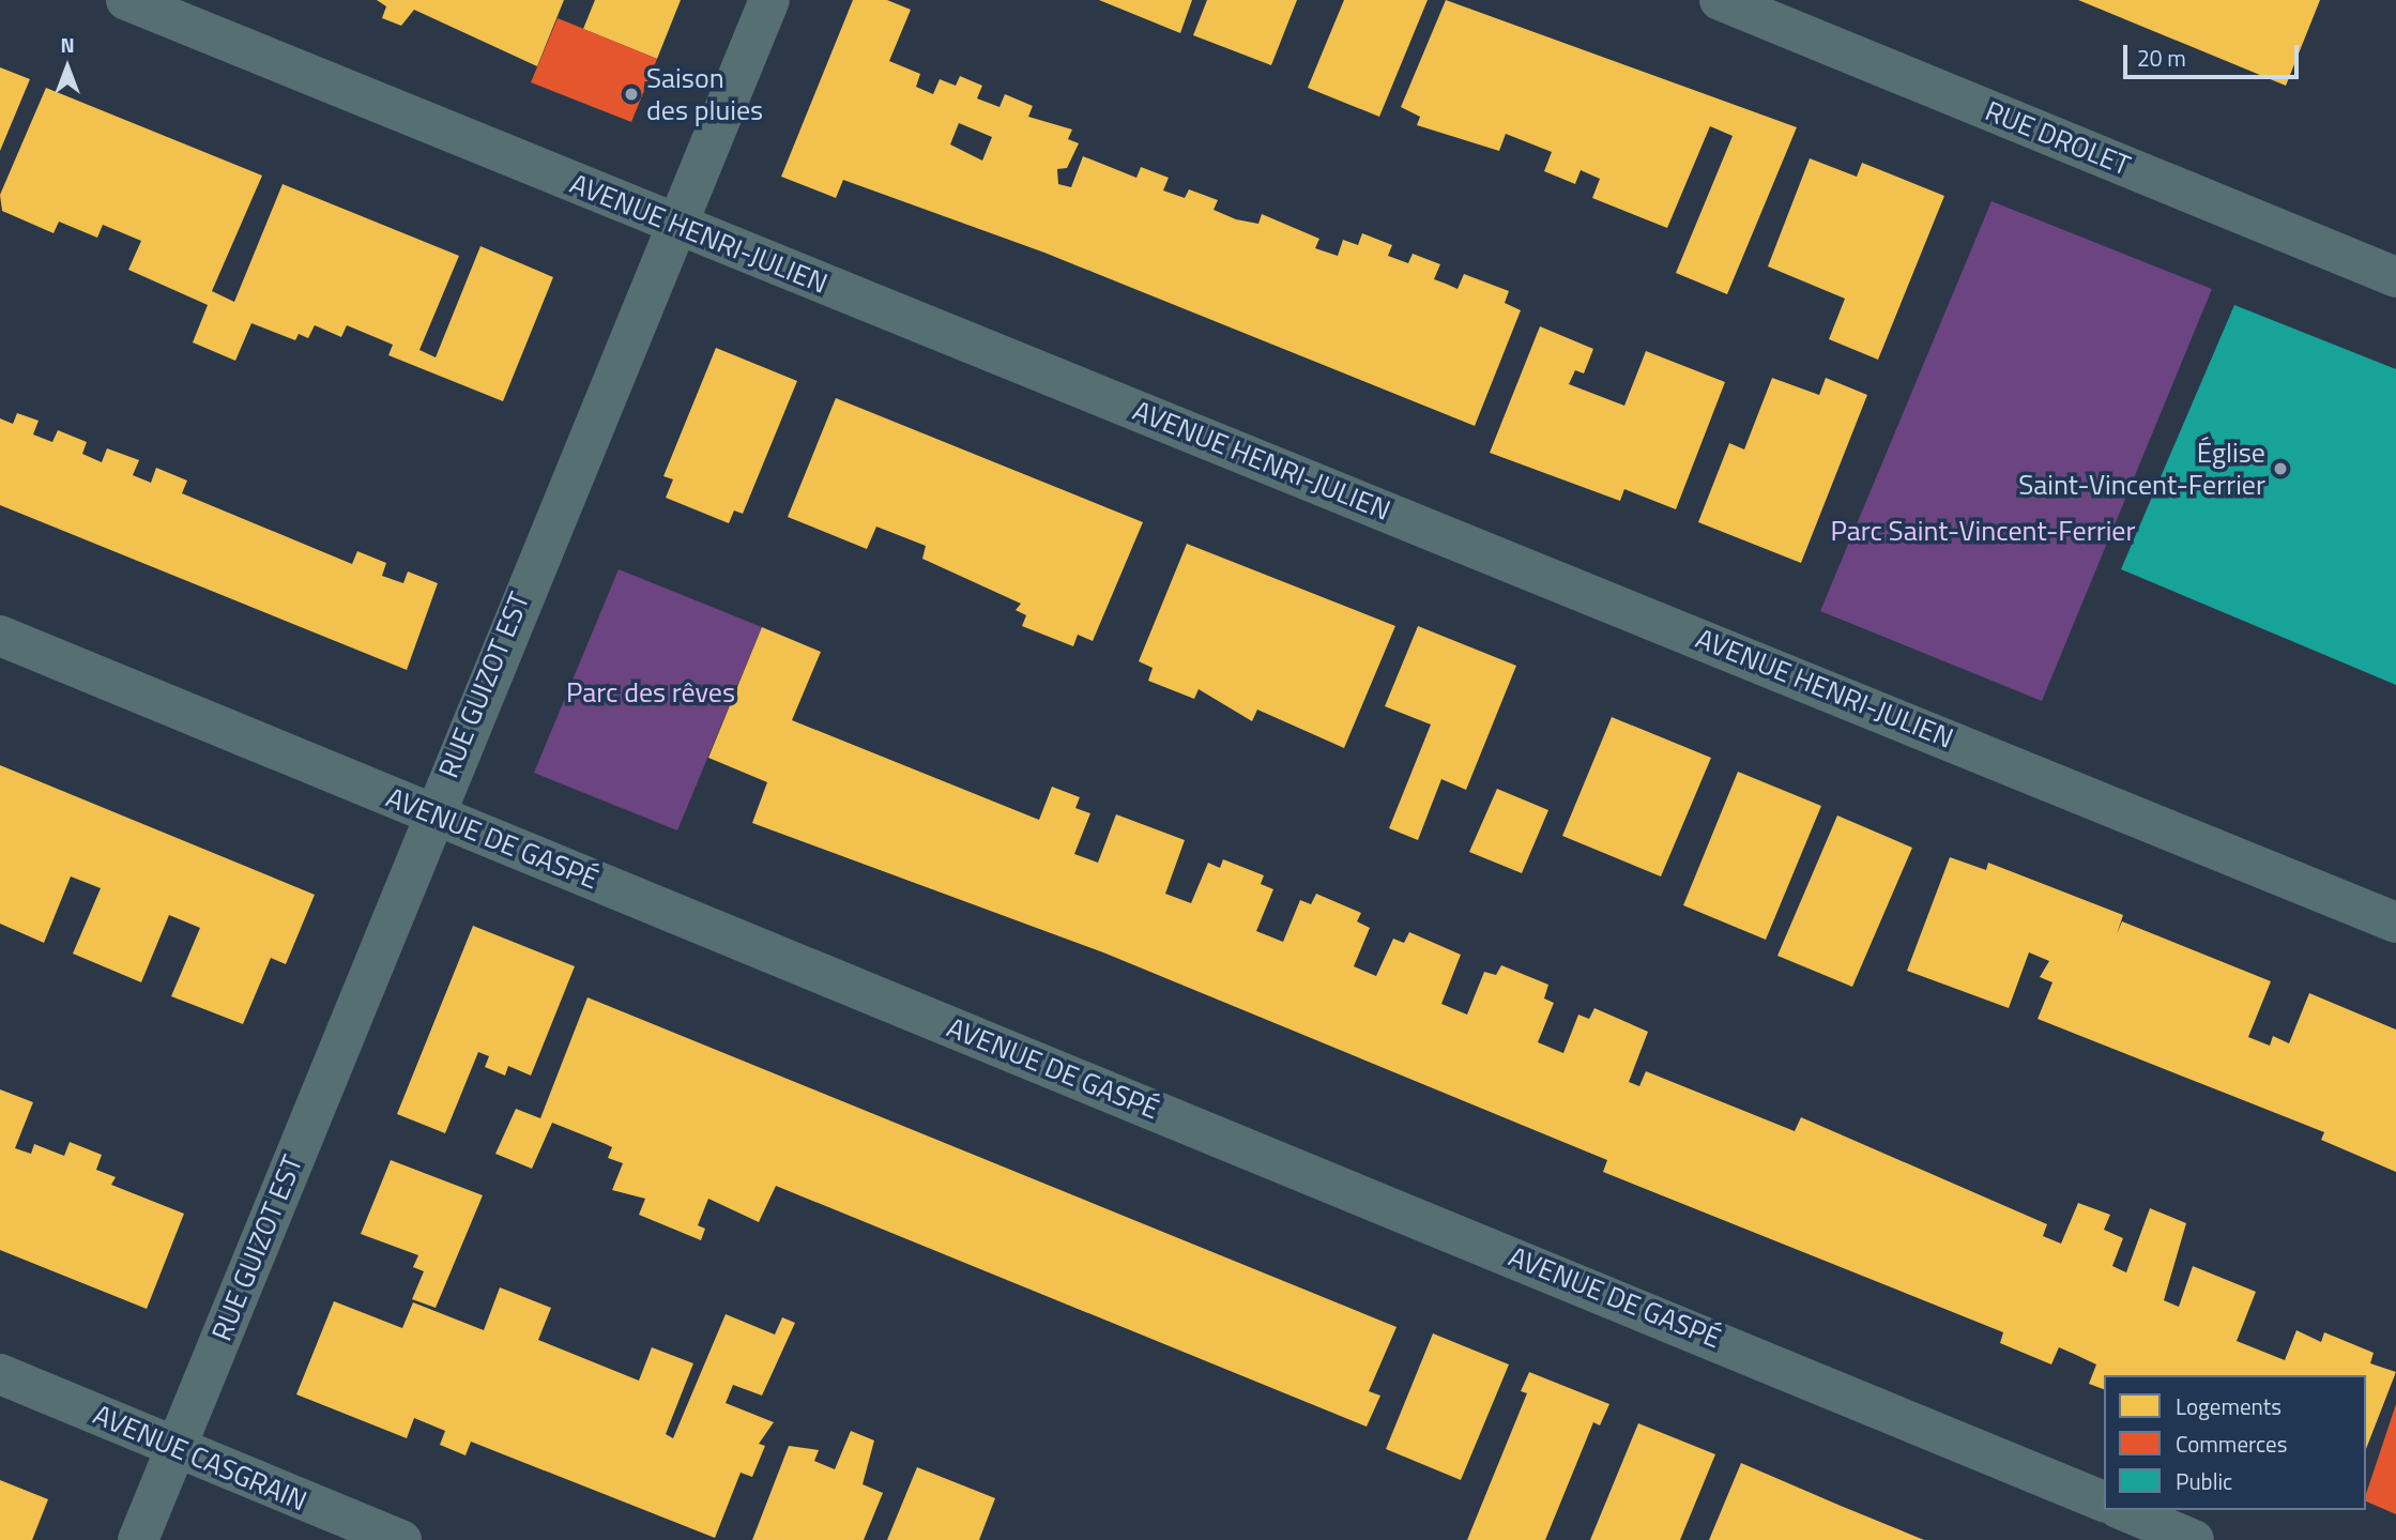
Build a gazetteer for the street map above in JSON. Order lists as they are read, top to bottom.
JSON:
{
  "streets": {
    "street": [
      "RUE DROLET",
      "AVENUE HENRI-JULIEN",
      "RUE GUIZOT EST",
      "AVENUE DE GASPÉ",
      "AVENUE CASGRAIN"
    ]
  },
  "crossings": [
    ["AVENUE HENRI-JULIEN", "RUE GUIZOT EST"],
    ["RUE GUIZOT EST", "AVENUE DE GASPÉ"],
    ["RUE GUIZOT EST", "AVENUE CASGRAIN"]
  ],
  "parks": ["Parc Saint-Vincent-Ferrier", "Parc des rêves"],
  "places": ["Saison des pluies", "Église Saint-Vincent-Ferrier"],
  "legend": ["Logements", "Commerces", "Public"],
  "scale_bar": "20 m",
  "north": "top"
}
